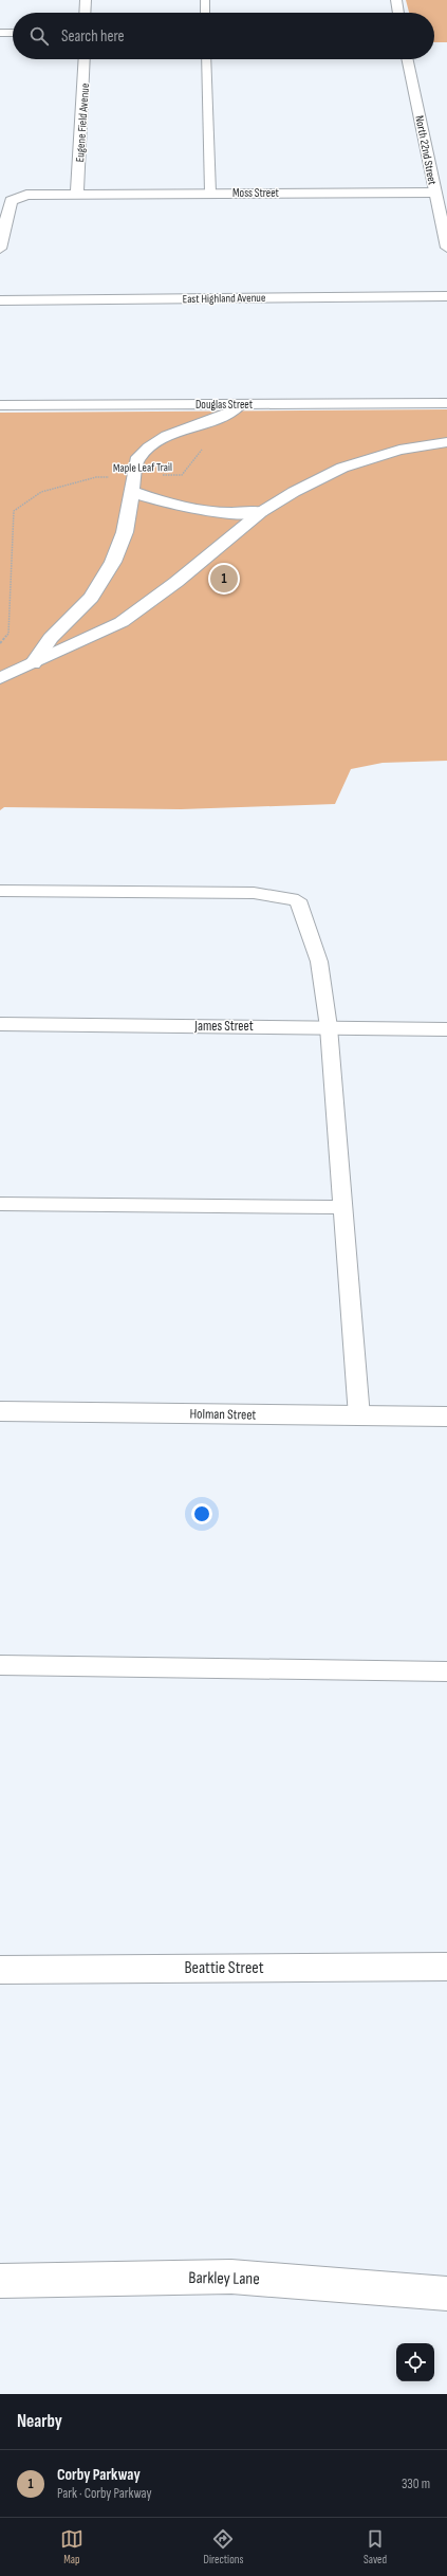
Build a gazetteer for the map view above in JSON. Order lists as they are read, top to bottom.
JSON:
{
  "streets": {
    "street": [
      "Eugene Field Avenue",
      "North 22nd Street",
      "Moss Street",
      "East Highland Avenue",
      "Douglas Street",
      "James Street",
      "Holman Street",
      "Beattie Street",
      "Barkley Lane"
    ],
    "path": ["Maple Leaf Trail"]
  },
  "crossings": [
    ["Eugene Field Avenue", "Moss Street"],
    ["North 22nd Street", "Moss Street"]
  ],
  "page": {
    "search": "Search here",
    "pins": "1",
    "heading": "Nearby",
    "list": [
      {
        "mark": "1",
        "name": "Corby Parkway",
        "note": "Park · Corby Parkway",
        "value": "330 m"
      }
    ],
    "nav": ["Map", "Directions", "Saved"]
  }
}
